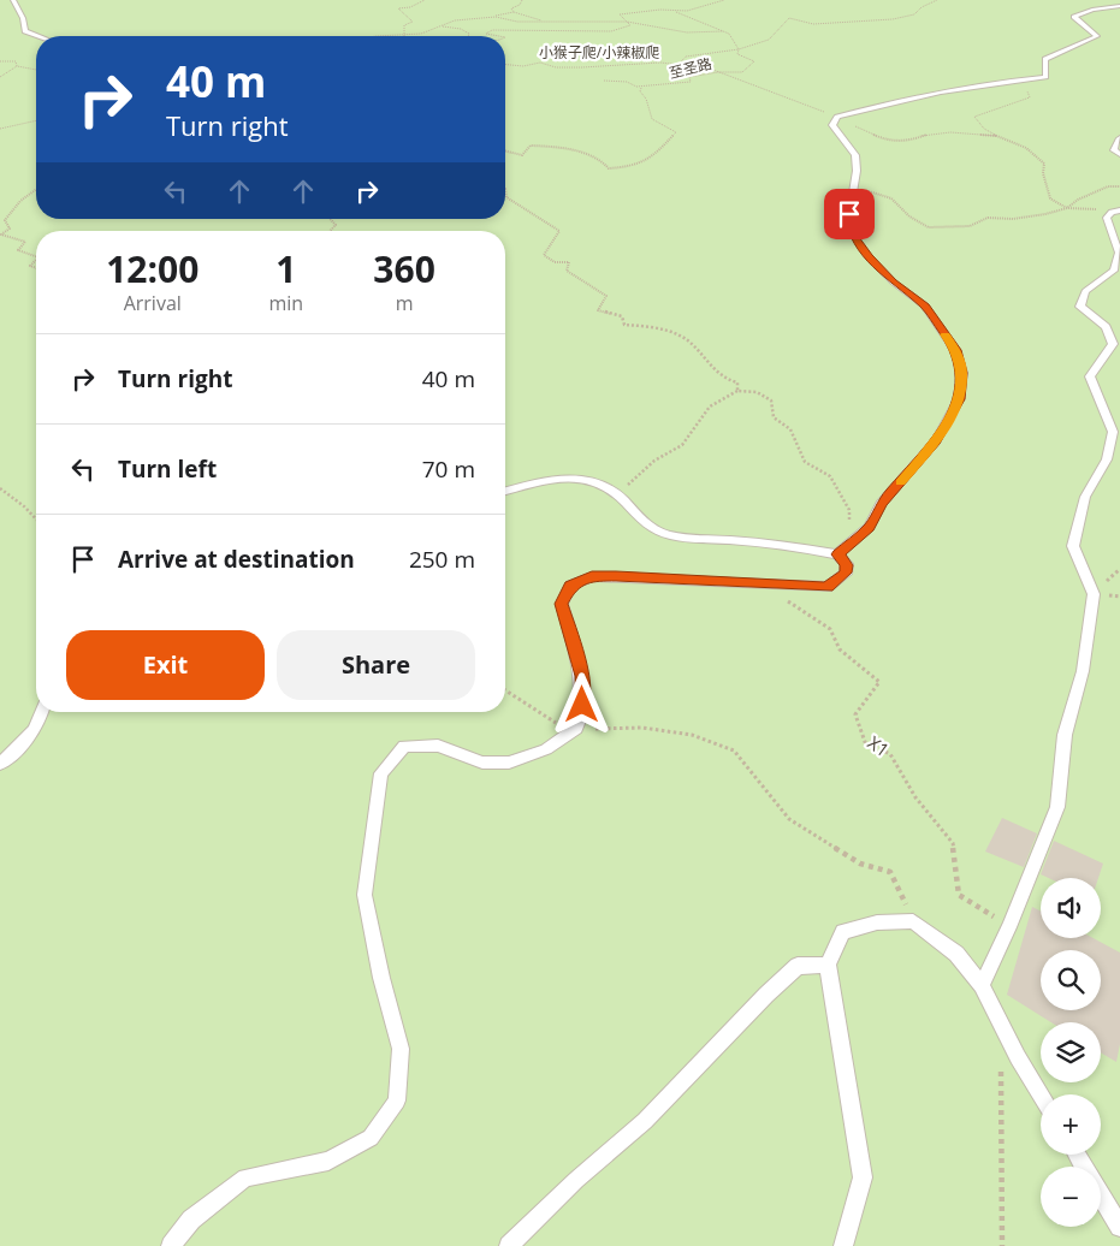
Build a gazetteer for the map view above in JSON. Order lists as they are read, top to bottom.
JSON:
{
  "streets": {
    "path": ["小猴子爬/小辣椒爬", "至圣路", "X1"]
  },
  "crossings": [
    ["小猴子爬/小辣椒爬", "至圣路"]
  ],
  "page": {
    "turn": ["40 m", "Turn right"],
    "eta": [
      "12:00",
      "Arrival",
      "1",
      "min",
      "360",
      "m"
    ],
    "list": [
      {
        "name": "Turn right",
        "value": "40 m"
      },
      {
        "name": "Turn left",
        "value": "70 m"
      },
      {
        "name": "Arrive at destination",
        "value": "250 m"
      }
    ],
    "buttons": ["Exit", "Share"],
    "map_buttons": ["+", "−"]
  }
}
